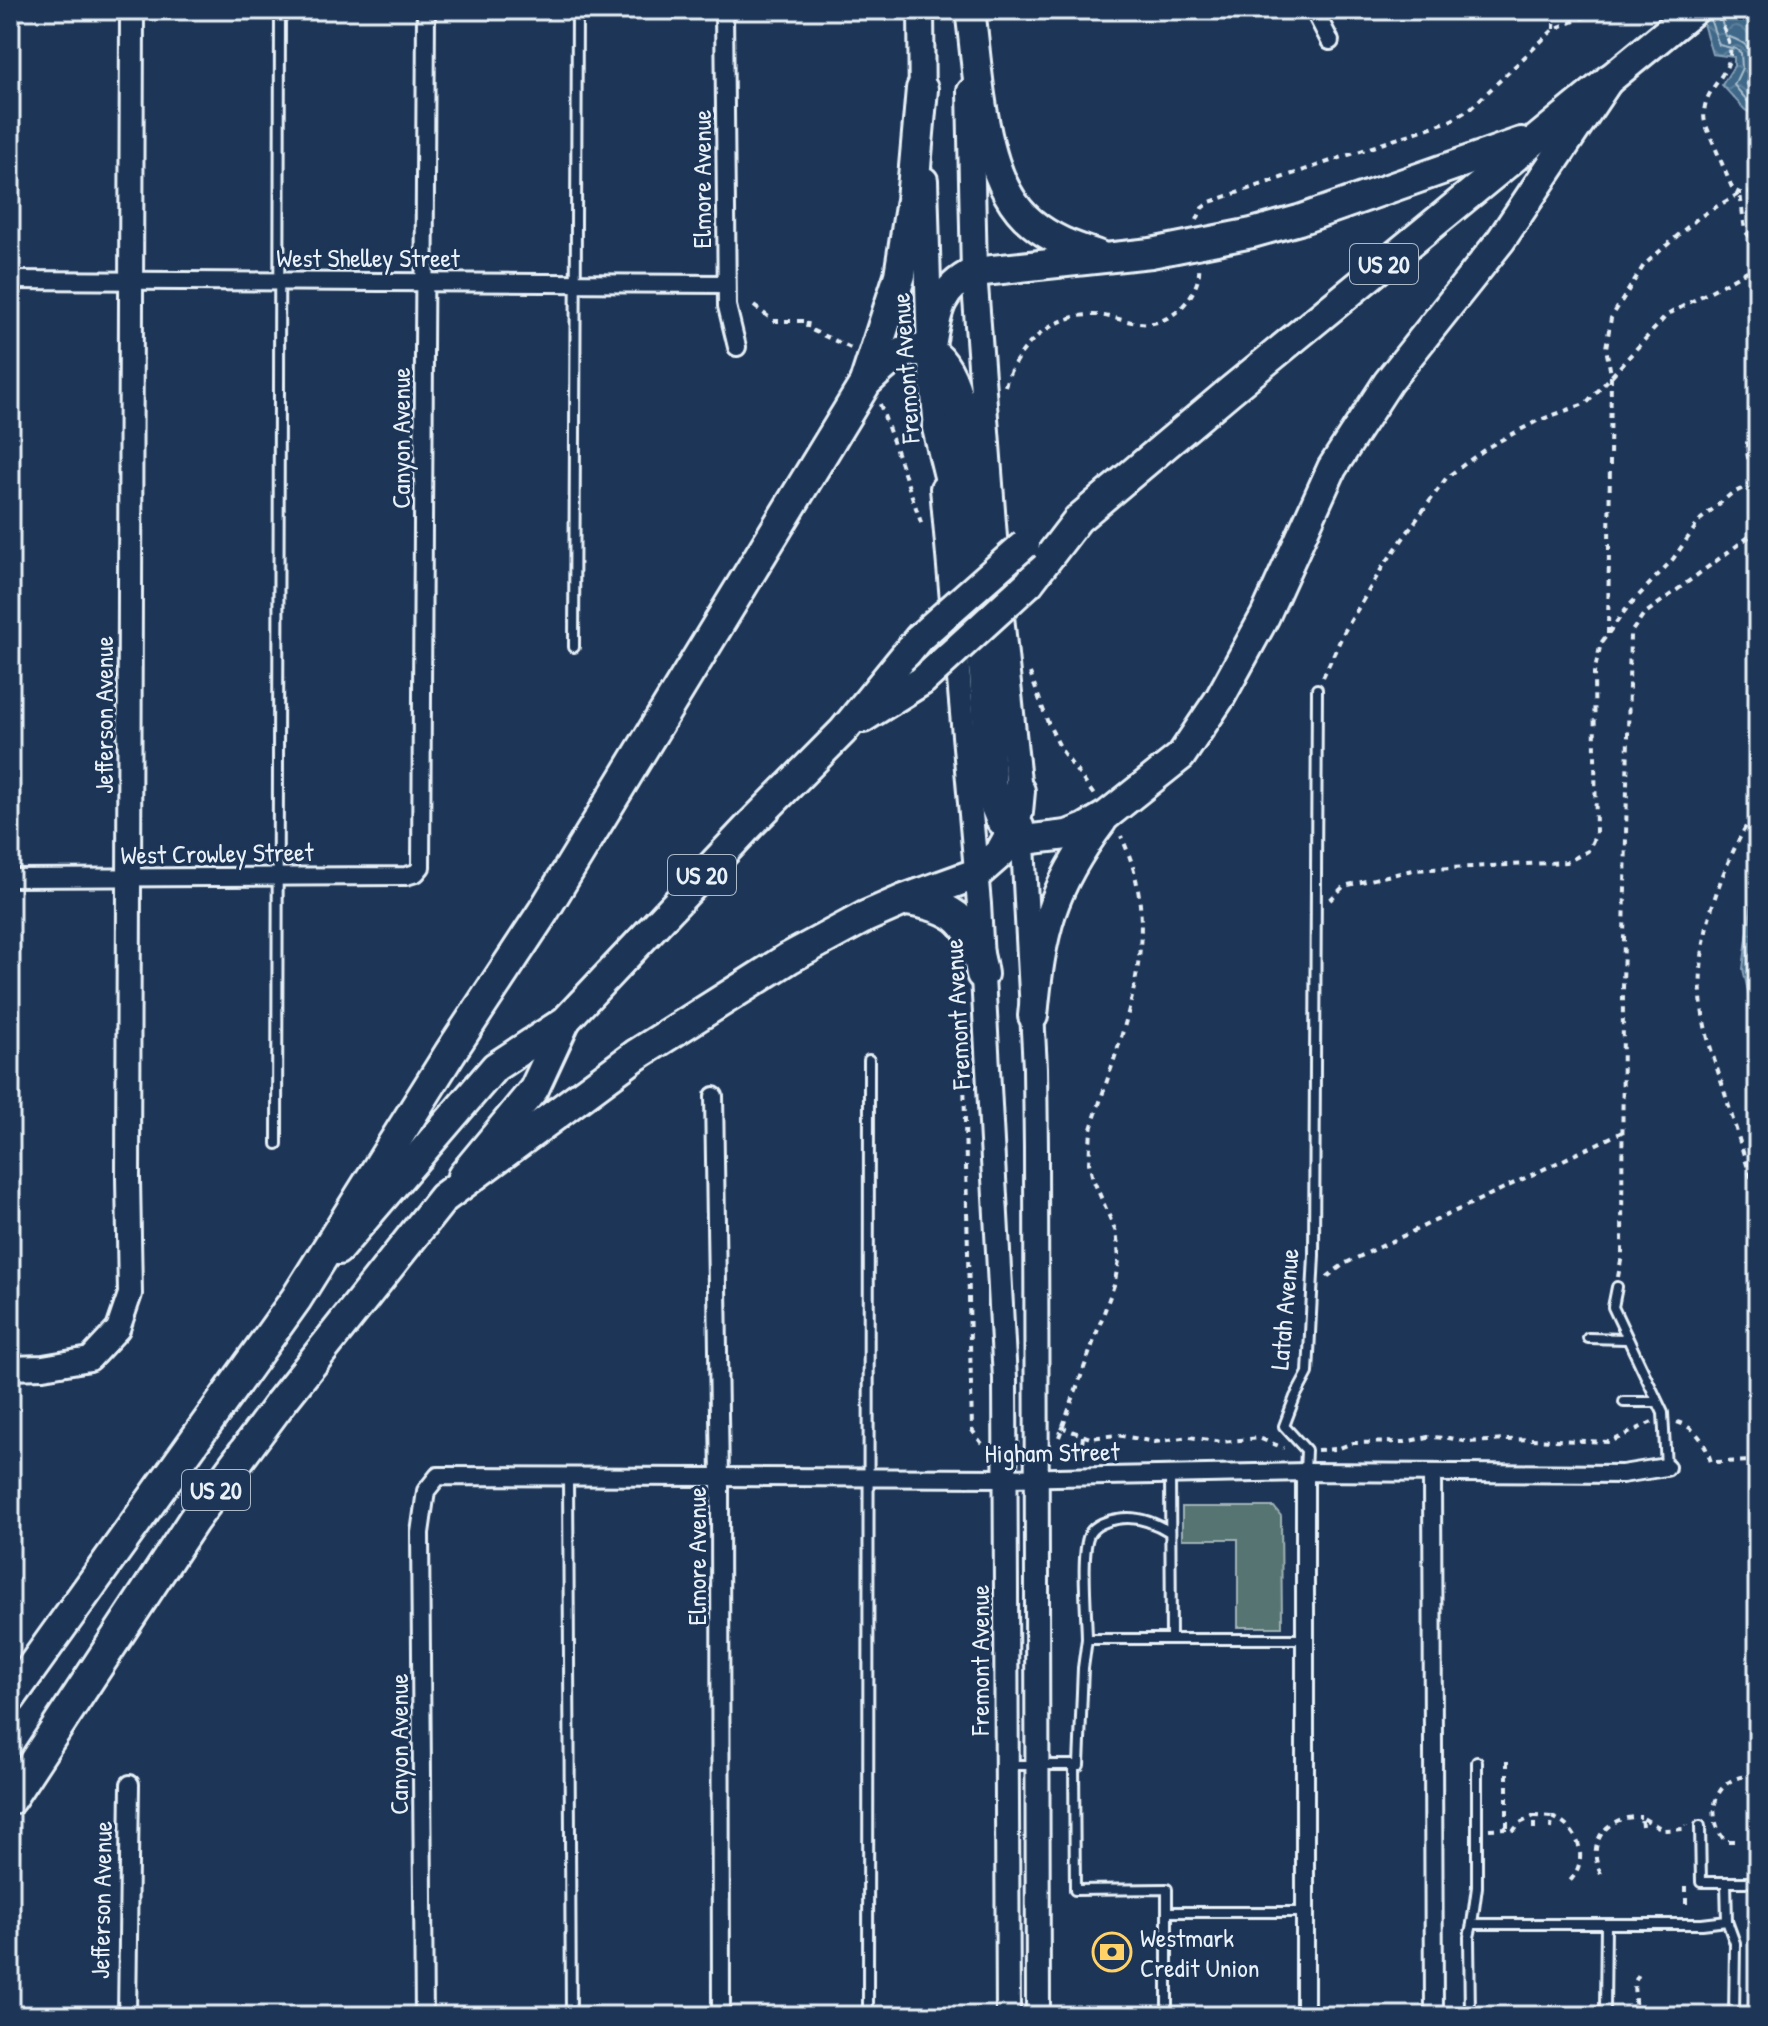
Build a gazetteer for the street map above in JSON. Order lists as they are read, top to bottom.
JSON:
{
  "streets": {
    "highway": ["US 20"],
    "main road": ["Fremont Avenue"],
    "street": [
      "Elmore Avenue",
      "West Shelley Street",
      "Canyon Avenue",
      "Jefferson Avenue",
      "West Crowley Street",
      "Higham Street"
    ],
    "lane": ["Latah Avenue"]
  },
  "crossings": [
    ["Elmore Avenue", "West Shelley Street"],
    ["Elmore Avenue", "Higham Street"],
    ["West Shelley Street", "Canyon Avenue"],
    ["West Shelley Street", "Jefferson Avenue"],
    ["Fremont Avenue", "Higham Street"],
    ["Canyon Avenue", "West Crowley Street"],
    ["Canyon Avenue", "Higham Street"],
    ["Jefferson Avenue", "West Crowley Street"]
  ],
  "places": {
    "bank": ["Westmark Credit Union"]
  }
}
